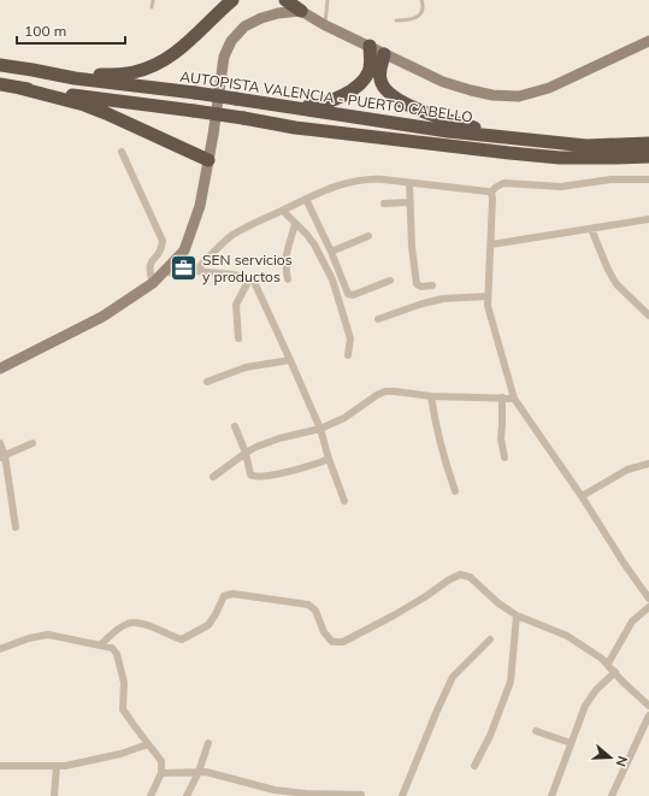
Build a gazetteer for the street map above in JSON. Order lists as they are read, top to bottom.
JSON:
{
  "streets": {
    "highway": ["AUTOPISTA VALENCIA - PUERTO CABELLO"]
  },
  "places": {
    "office": ["SEN servicios y productos"]
  },
  "scale_bar": "100 m",
  "north": "right"
}
